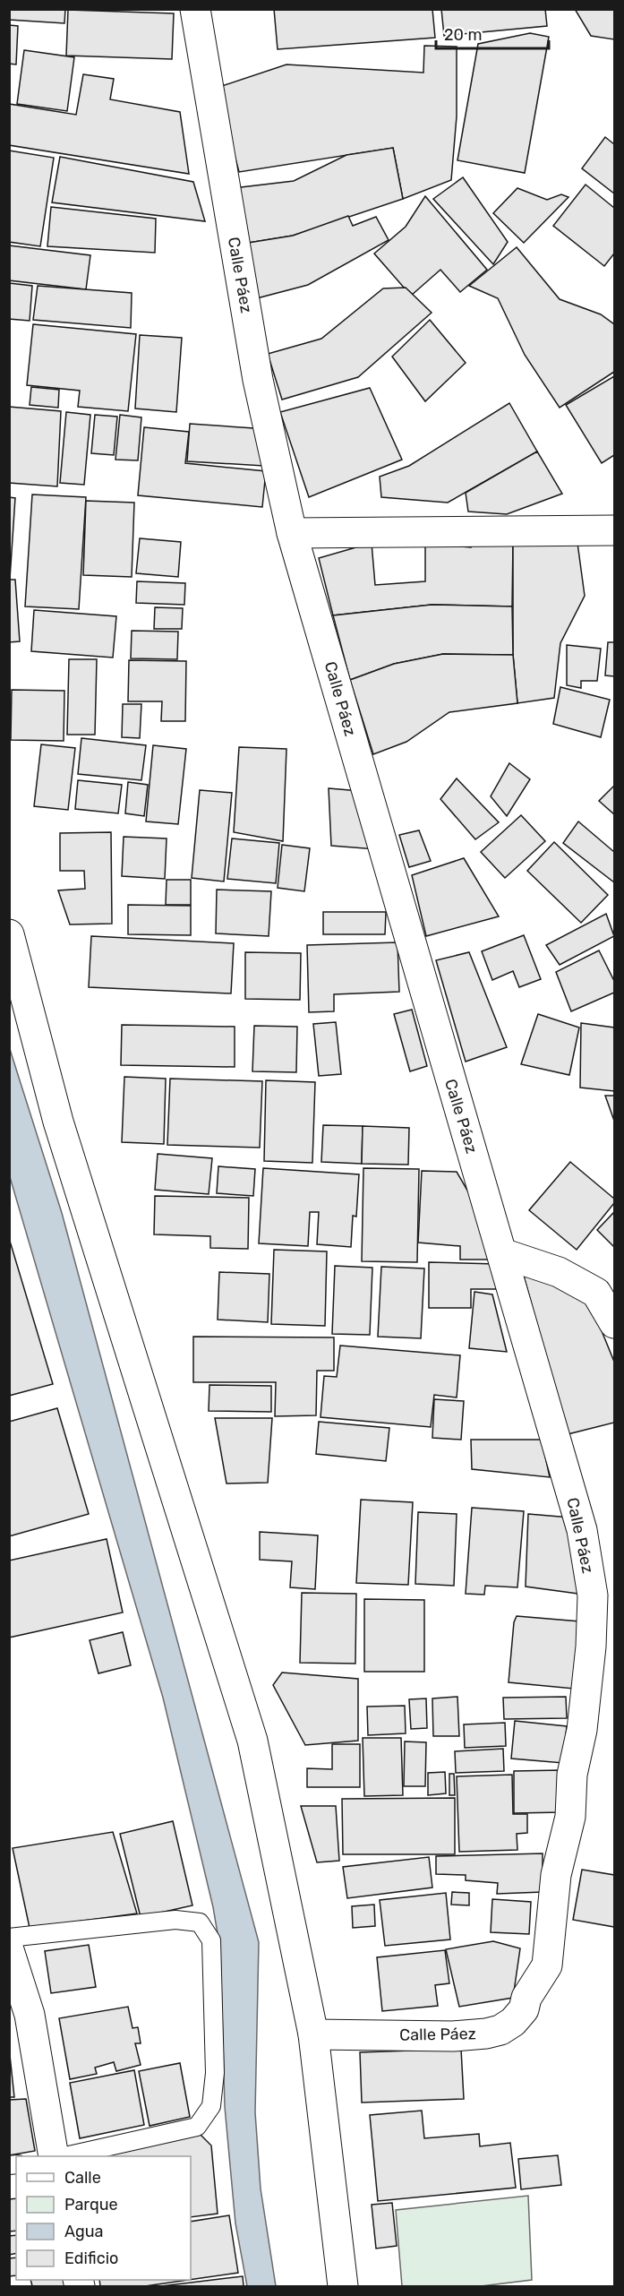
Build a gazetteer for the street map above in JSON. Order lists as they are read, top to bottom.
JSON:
{
  "streets": {
    "street": ["Calle Páez"]
  },
  "legend": [
    "Calle",
    "Parque",
    "Agua",
    "Edificio"
  ],
  "scale_bar": "20 m"
}
